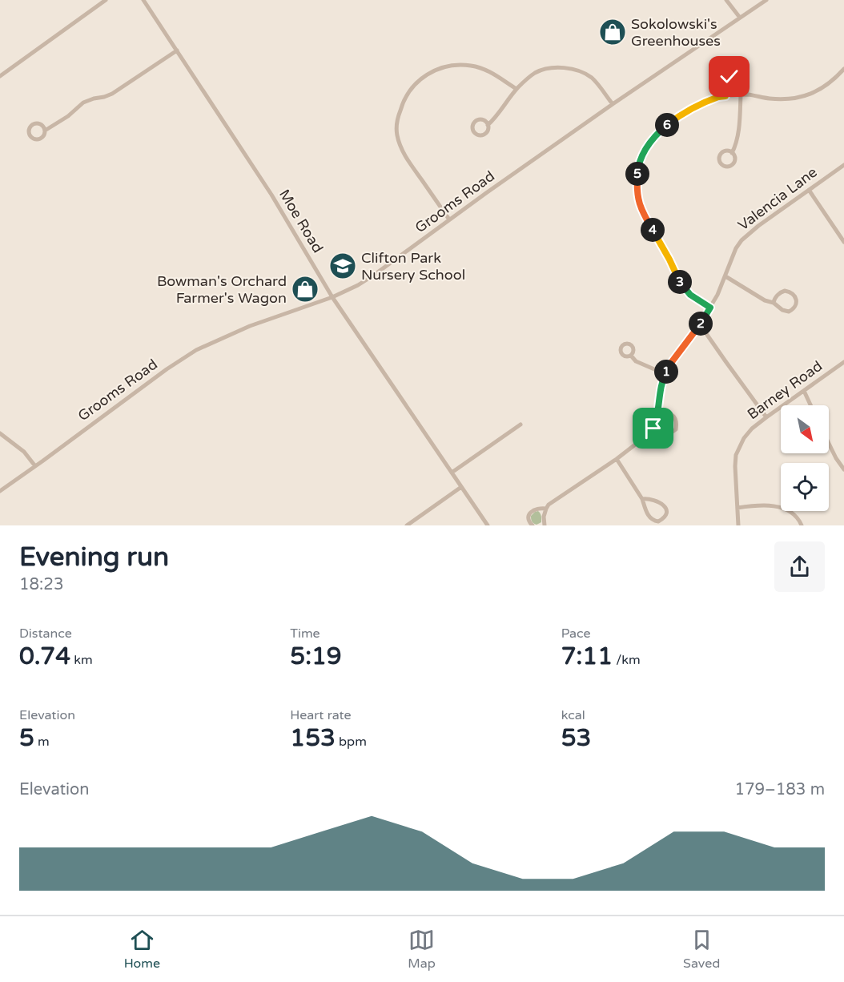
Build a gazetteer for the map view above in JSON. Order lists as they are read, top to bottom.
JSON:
{
  "streets": {
    "street": [
      "Valencia Lane",
      "Grooms Road",
      "Moe Road",
      "Barney Road"
    ]
  },
  "crossings": [
    ["Grooms Road", "Moe Road"]
  ],
  "places": {
    "shop": ["Sokolowski's Greenhouses", "Bowman's Orchard Farmer's Wagon"],
    "school or university": ["Clifton Park Nursery School"]
  },
  "north": "bottom right",
  "page": {
    "pins": [
      "6",
      "5",
      "4",
      "3",
      "2",
      "1"
    ],
    "heading": ["Evening run", "18:23"],
    "stats": [
      ["Distance", "0.74 km"],
      ["Time", "5:19"],
      ["Pace", "7:11 /km"],
      ["Elevation", "5 m"],
      ["Heart rate", "153 bpm"],
      ["kcal", "53"]
    ],
    "chart": ["Elevation", "179–183 m"],
    "tabs": ["Home", "Map", "Saved"]
  }
}
